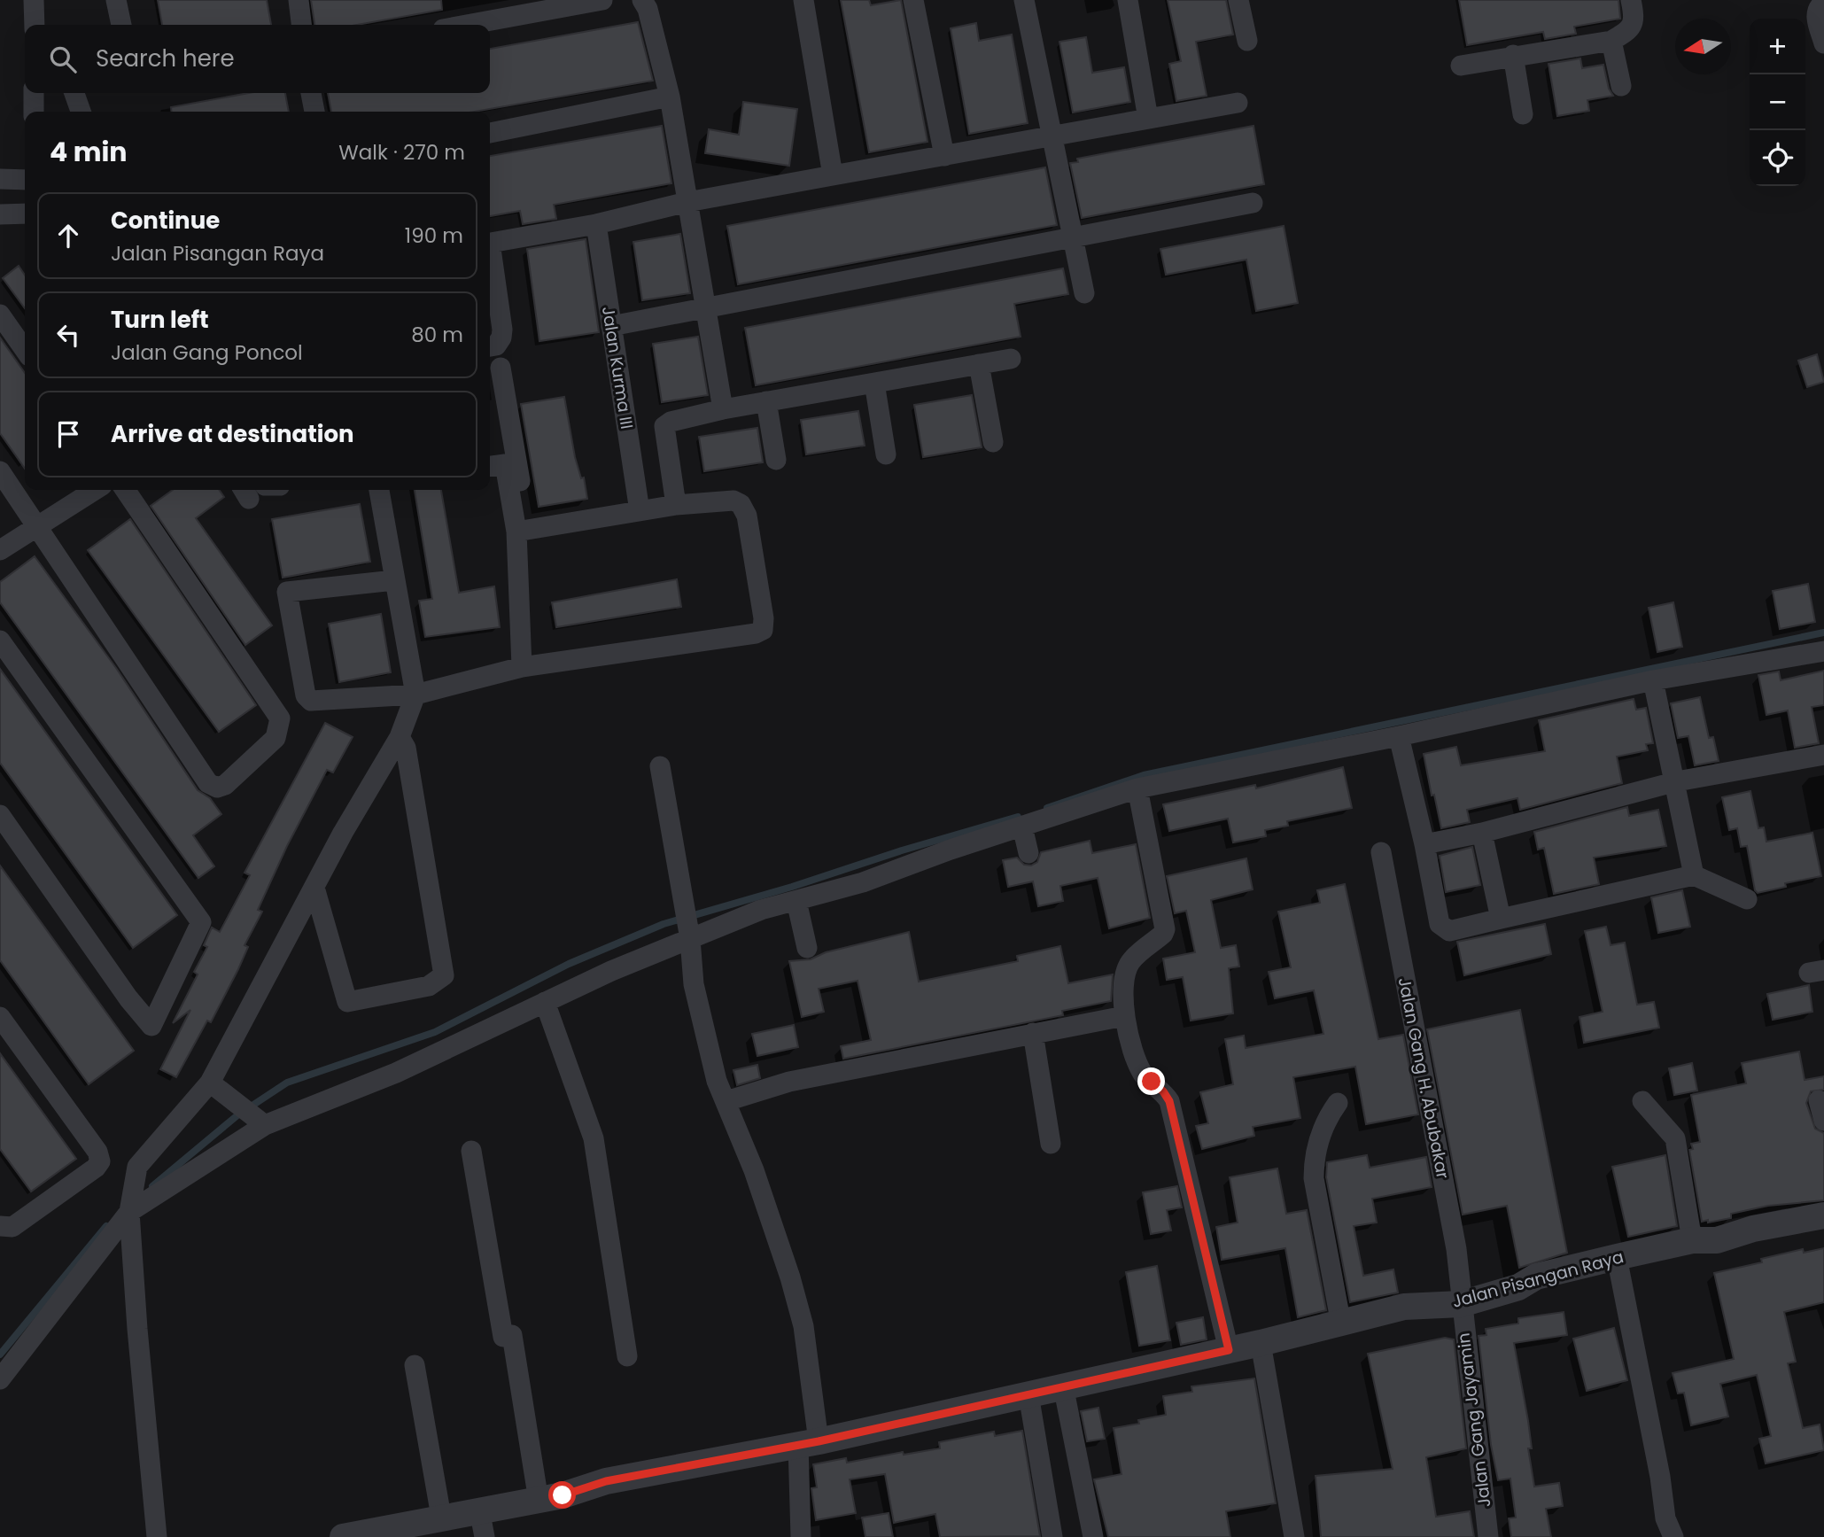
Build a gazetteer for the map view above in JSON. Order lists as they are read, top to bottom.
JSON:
{
  "streets": {
    "street": [
      "Jalan Kurma III",
      "Jalan Gang H. Abubakar",
      "Jalan Pisangan Raya",
      "Jalan Gang Jayamin"
    ]
  },
  "crossings": [
    ["Jalan Gang H. Abubakar", "Jalan Pisangan Raya"],
    ["Jalan Gang H. Abubakar", "Jalan Gang Jayamin"],
    ["Jalan Pisangan Raya", "Jalan Gang Jayamin"]
  ],
  "north": "left",
  "page": {
    "map_buttons": ["+", "−"],
    "search": "Search here",
    "heading": ["4 min", "Walk · 270 m"],
    "list": [
      ["Continue", "Jalan Pisangan Raya", "190 m"],
      ["Turn left", "Jalan Gang Poncol", "80 m"],
      "Arrive at destination"
    ]
  }
}
